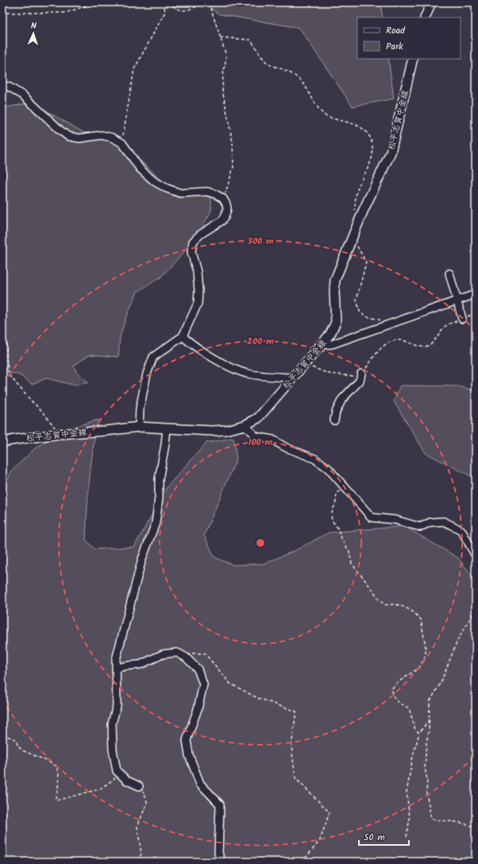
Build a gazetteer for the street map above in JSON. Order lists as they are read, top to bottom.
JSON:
{
  "streets": {
    "main road": ["松平志賀中金線"]
  },
  "legend": ["Road", "Park"],
  "scale_bar": "50 m",
  "north": "top",
  "rings": ["300 m", "200 m", "100 m"]
}
